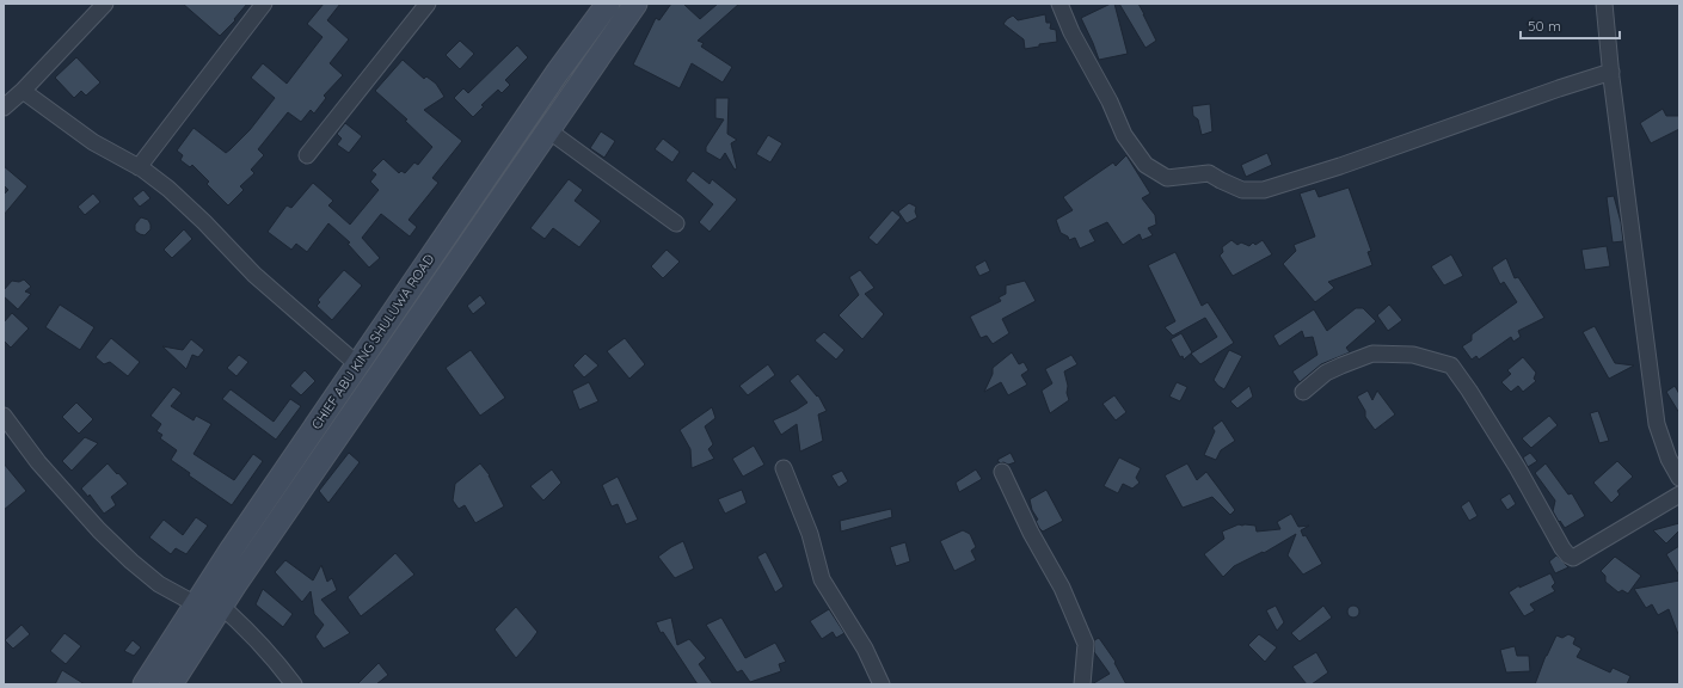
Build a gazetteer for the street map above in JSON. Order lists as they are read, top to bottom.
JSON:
{
  "streets": {
    "street": ["CHIEF ABU KING SHULUWA ROAD"]
  },
  "scale_bar": "50 m"
}
